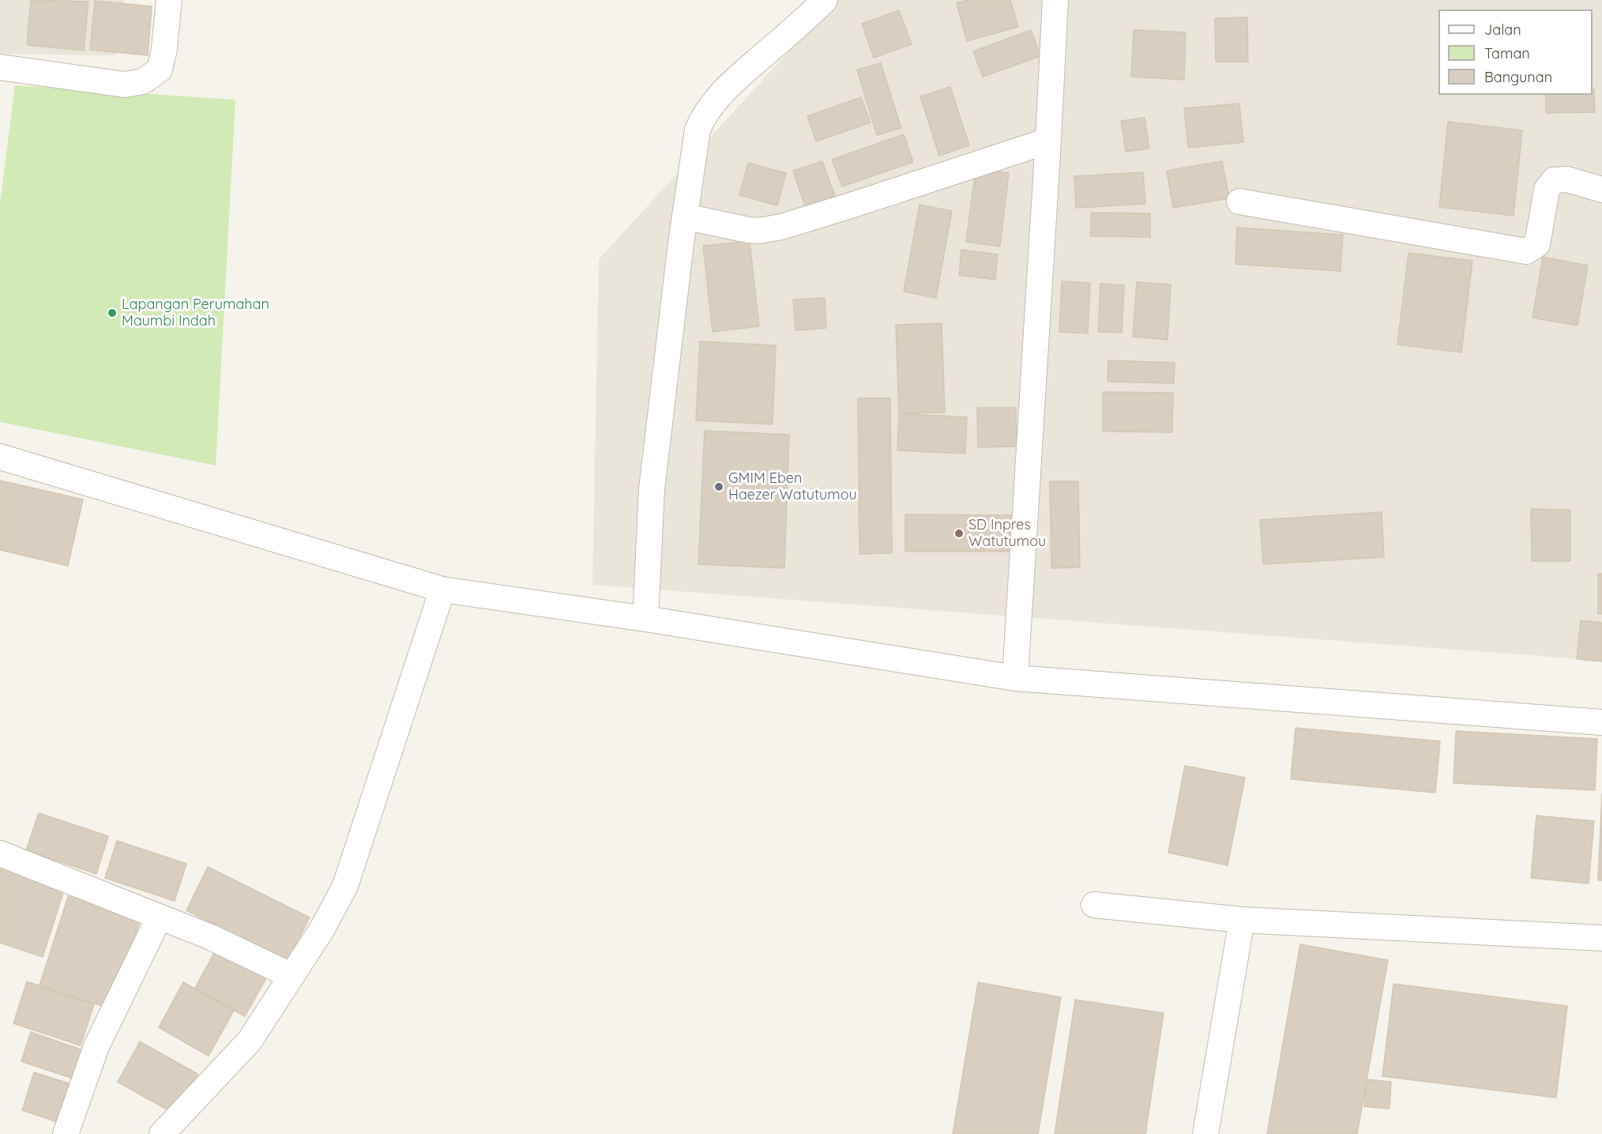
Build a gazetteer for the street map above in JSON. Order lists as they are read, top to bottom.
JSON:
{
  "places": ["Lapangan Perumahan Maumbi Indah", "GMIM Eben Haezer Watutumou", "SD Inpres Watutumou"],
  "legend": ["Jalan", "Taman", "Bangunan"]
}
